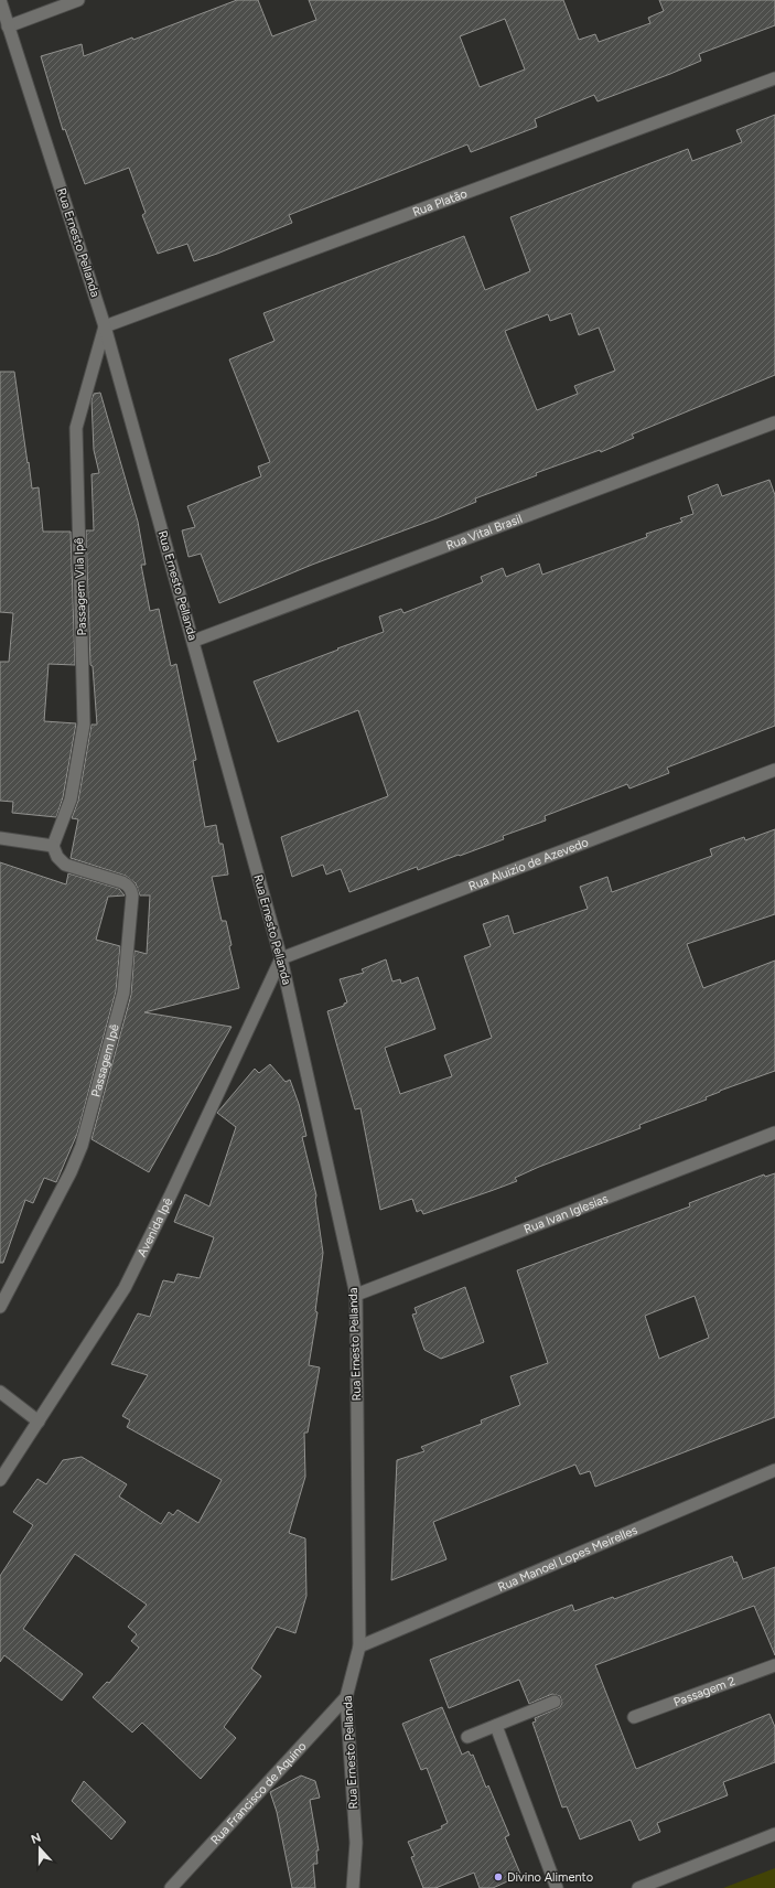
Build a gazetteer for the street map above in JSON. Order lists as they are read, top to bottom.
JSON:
{
  "streets": {
    "street": [
      "Rua Platão",
      "Rua Ernesto Pellanda",
      "Rua Vital Brasil",
      "Passagem Vila Ipê",
      "Rua Aluizio de Azevedo",
      "Passagem Ipê",
      "Rua Ivan Iglesias",
      "Avenida Ipê",
      "Rua Manoel Lopes Meirelles",
      "Passagem 2",
      "Rua Francisco de Aquino"
    ]
  },
  "crossings": [
    ["Rua Platão", "Rua Ernesto Pellanda"],
    ["Rua Platão", "Passagem Vila Ipê"],
    ["Rua Ernesto Pellanda", "Rua Vital Brasil"],
    ["Rua Ernesto Pellanda", "Passagem Vila Ipê"],
    ["Rua Ernesto Pellanda", "Rua Aluizio de Azevedo"],
    ["Rua Ernesto Pellanda", "Rua Ivan Iglesias"],
    ["Rua Ernesto Pellanda", "Avenida Ipê"],
    ["Rua Ernesto Pellanda", "Rua Manoel Lopes Meirelles"],
    ["Rua Ernesto Pellanda", "Rua Francisco de Aquino"],
    ["Passagem Vila Ipê", "Passagem Ipê"],
    ["Rua Aluizio de Azevedo", "Avenida Ipê"]
  ],
  "places": ["Divino Alimento"],
  "north": "top"
}
